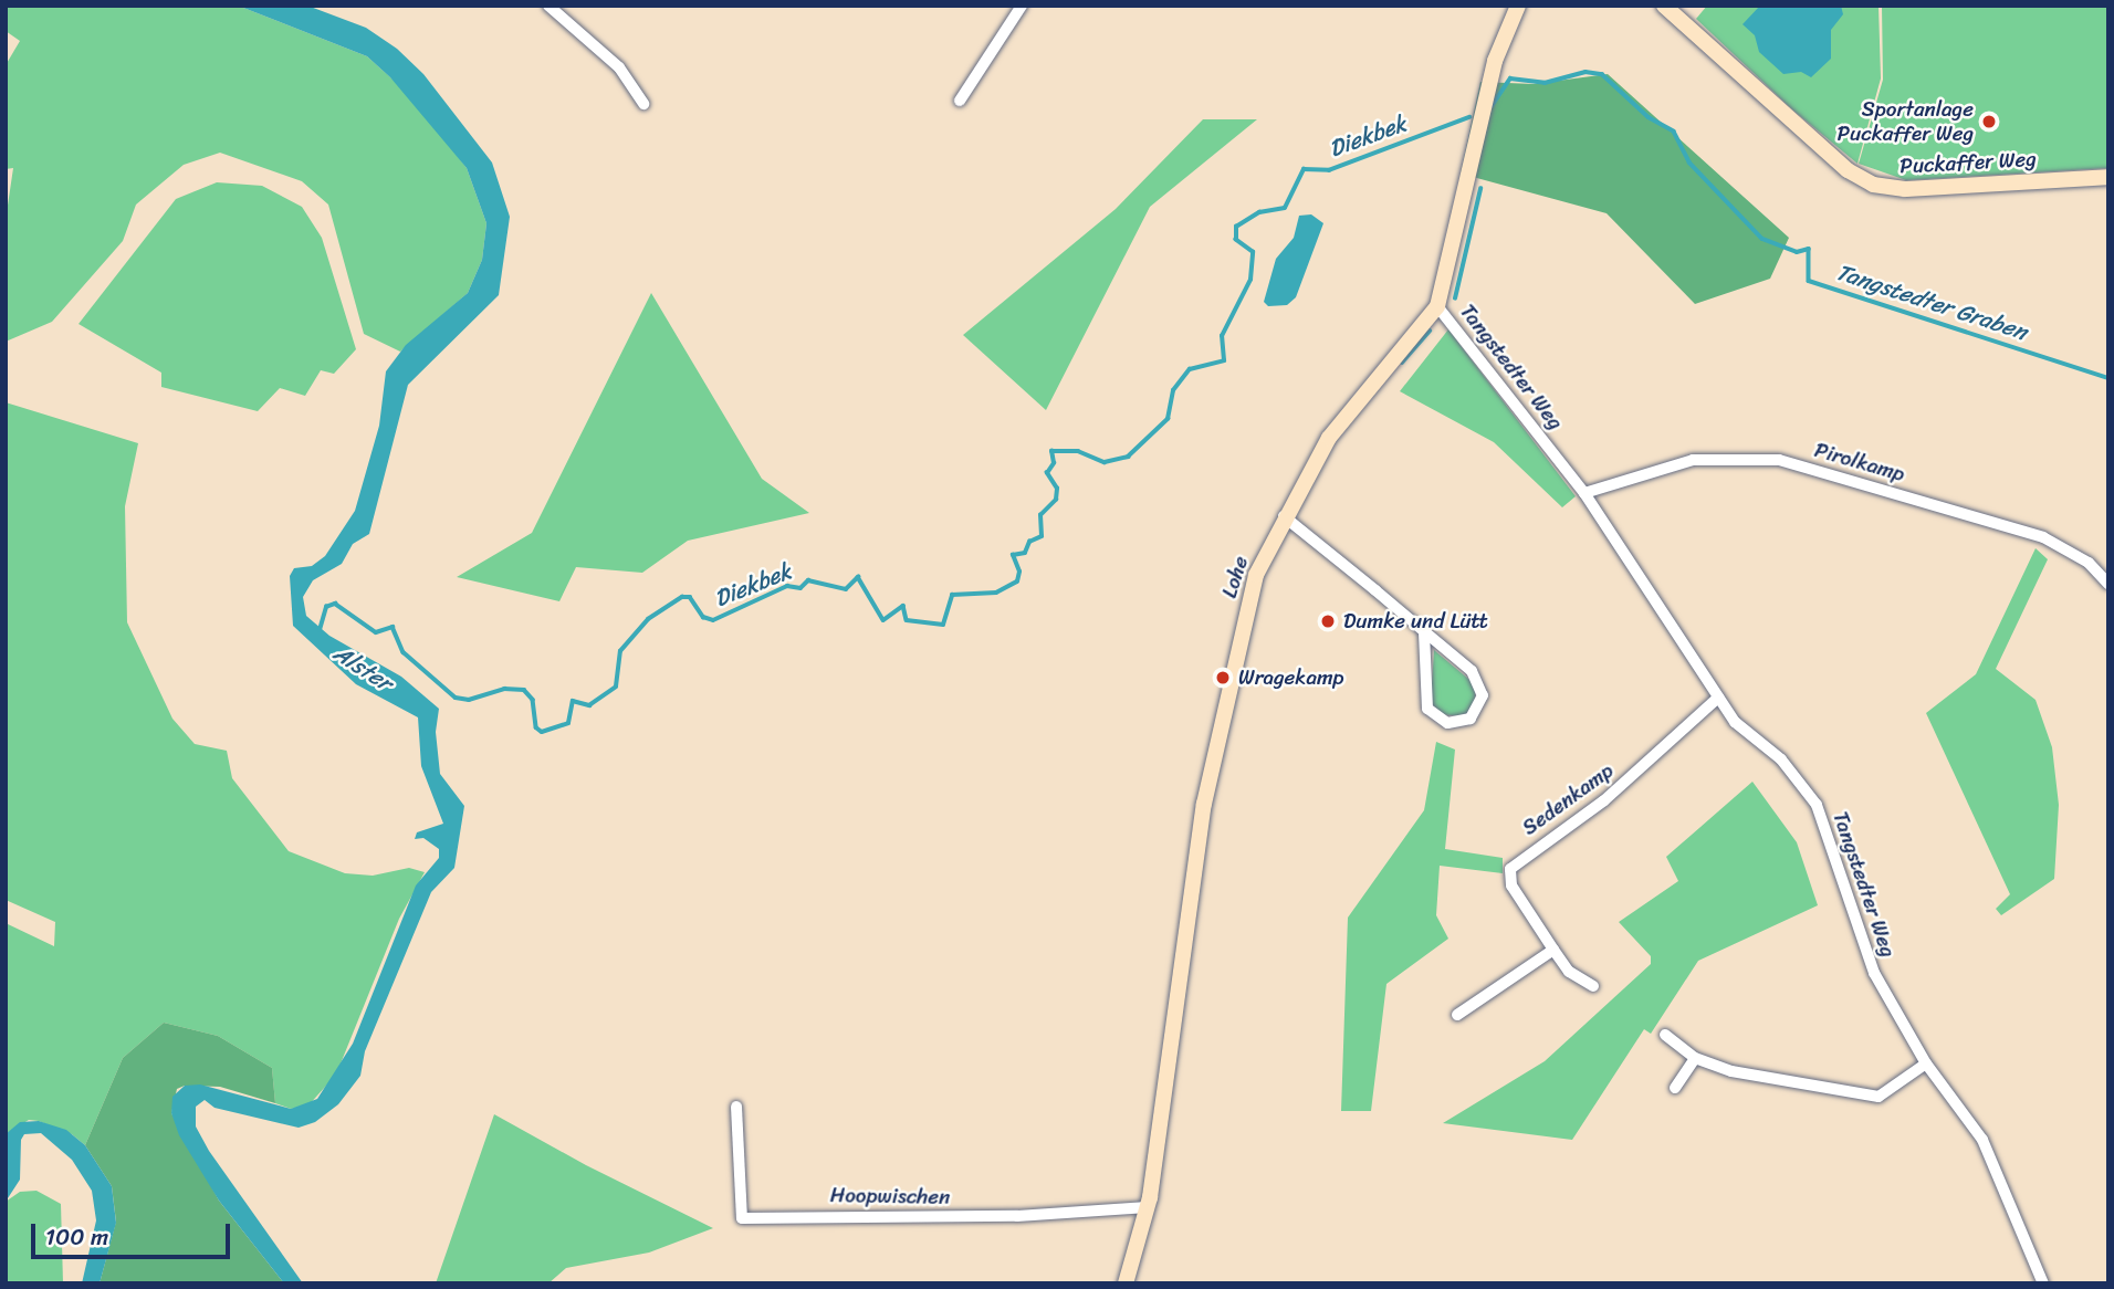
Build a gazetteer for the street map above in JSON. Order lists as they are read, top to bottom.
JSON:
{
  "streets": {
    "main road": ["Puckaffer Weg", "Lohe"],
    "street": [
      "Tangstedter Weg",
      "Pirolkamp",
      "Sedenkamp",
      "Hoopwischen"
    ]
  },
  "crossings": [
    ["Tangstedter Weg", "Pirolkamp"],
    ["Tangstedter Weg", "Lohe"],
    ["Tangstedter Weg", "Sedenkamp"],
    ["Lohe", "Hoopwischen"]
  ],
  "water": ["Diekbek", "Tangstedter Graben", "Alster"],
  "places": ["Sportanlage Puckaffer Weg", "Dumke und Lütt", "Wragekamp"],
  "scale_bar": "100 m"
}
